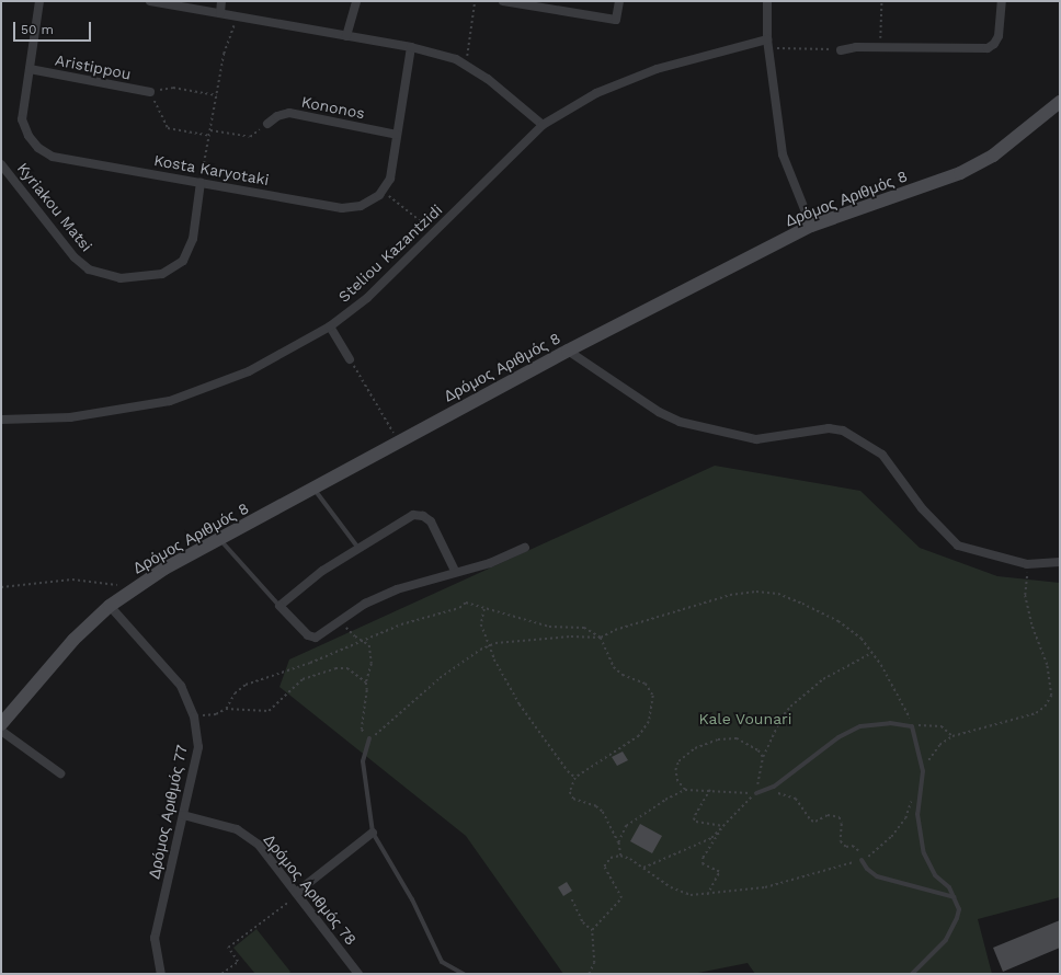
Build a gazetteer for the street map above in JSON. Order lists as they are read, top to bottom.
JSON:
{
  "streets": {
    "street": [
      "Aristippou",
      "Kononos",
      "Kosta Karyotaki",
      "Δρόμος Αριθμός 8",
      "Kyriakou Matsi",
      "Steliou Kazantzidi",
      "Δρόμος Αριθμός 77",
      "Δρόμος Αριθμός 78"
    ]
  },
  "crossings": [
    ["Aristippou", "Kosta Karyotaki"],
    ["Kononos", "Kosta Karyotaki"],
    ["Kosta Karyotaki", "Kyriakou Matsi"],
    ["Δρόμος Αριθμός 8", "Δρόμος Αριθμός 77"],
    ["Δρόμος Αριθμός 77", "Δρόμος Αριθμός 78"]
  ],
  "parks": ["Kale Vounari"],
  "scale_bar": "50 m"
}
